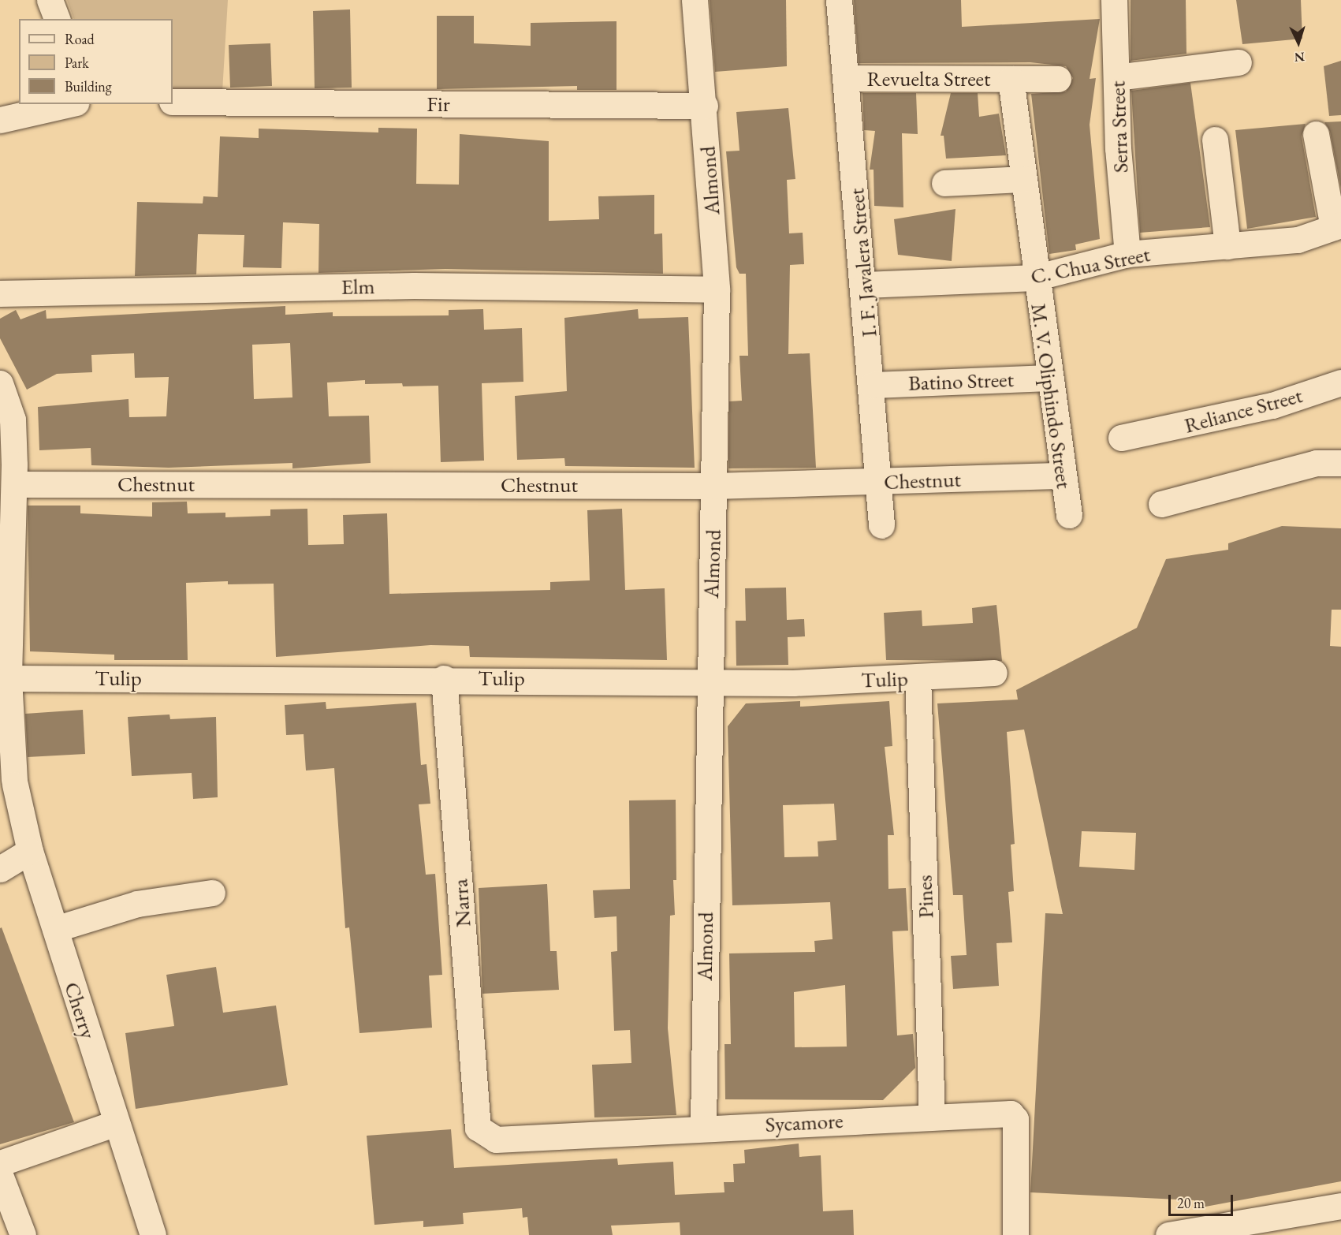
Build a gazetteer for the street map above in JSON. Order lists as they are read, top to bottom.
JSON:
{
  "streets": {
    "street": [
      "Revuelta Street",
      "Fir",
      "Serra Street",
      "Almond",
      "I. F. Javalera Street",
      "C. Chua Street",
      "Elm",
      "Batino Street",
      "M. V. Oliphindo Street",
      "Reliance Street",
      "Chestnut",
      "Tulip",
      "Pines",
      "Narra",
      "Cherry",
      "Sycamore"
    ]
  },
  "crossings": [
    ["Revuelta Street", "I. F. Javalera Street"],
    ["Revuelta Street", "M. V. Oliphindo Street"],
    ["Fir", "Almond"],
    ["Serra Street", "C. Chua Street"],
    ["Almond", "Elm"],
    ["Almond", "Chestnut"],
    ["Almond", "Tulip"],
    ["Almond", "Sycamore"],
    ["I. F. Javalera Street", "C. Chua Street"],
    ["I. F. Javalera Street", "Batino Street"],
    ["I. F. Javalera Street", "Chestnut"],
    ["C. Chua Street", "M. V. Oliphindo Street"],
    ["Batino Street", "M. V. Oliphindo Street"],
    ["M. V. Oliphindo Street", "Chestnut"],
    ["Chestnut", "Cherry"],
    ["Tulip", "Pines"],
    ["Tulip", "Narra"],
    ["Tulip", "Cherry"],
    ["Pines", "Sycamore"],
    ["Narra", "Sycamore"]
  ],
  "legend": ["Road", "Park", "Building"],
  "scale_bar": "20 m",
  "north": "bottom"
}
